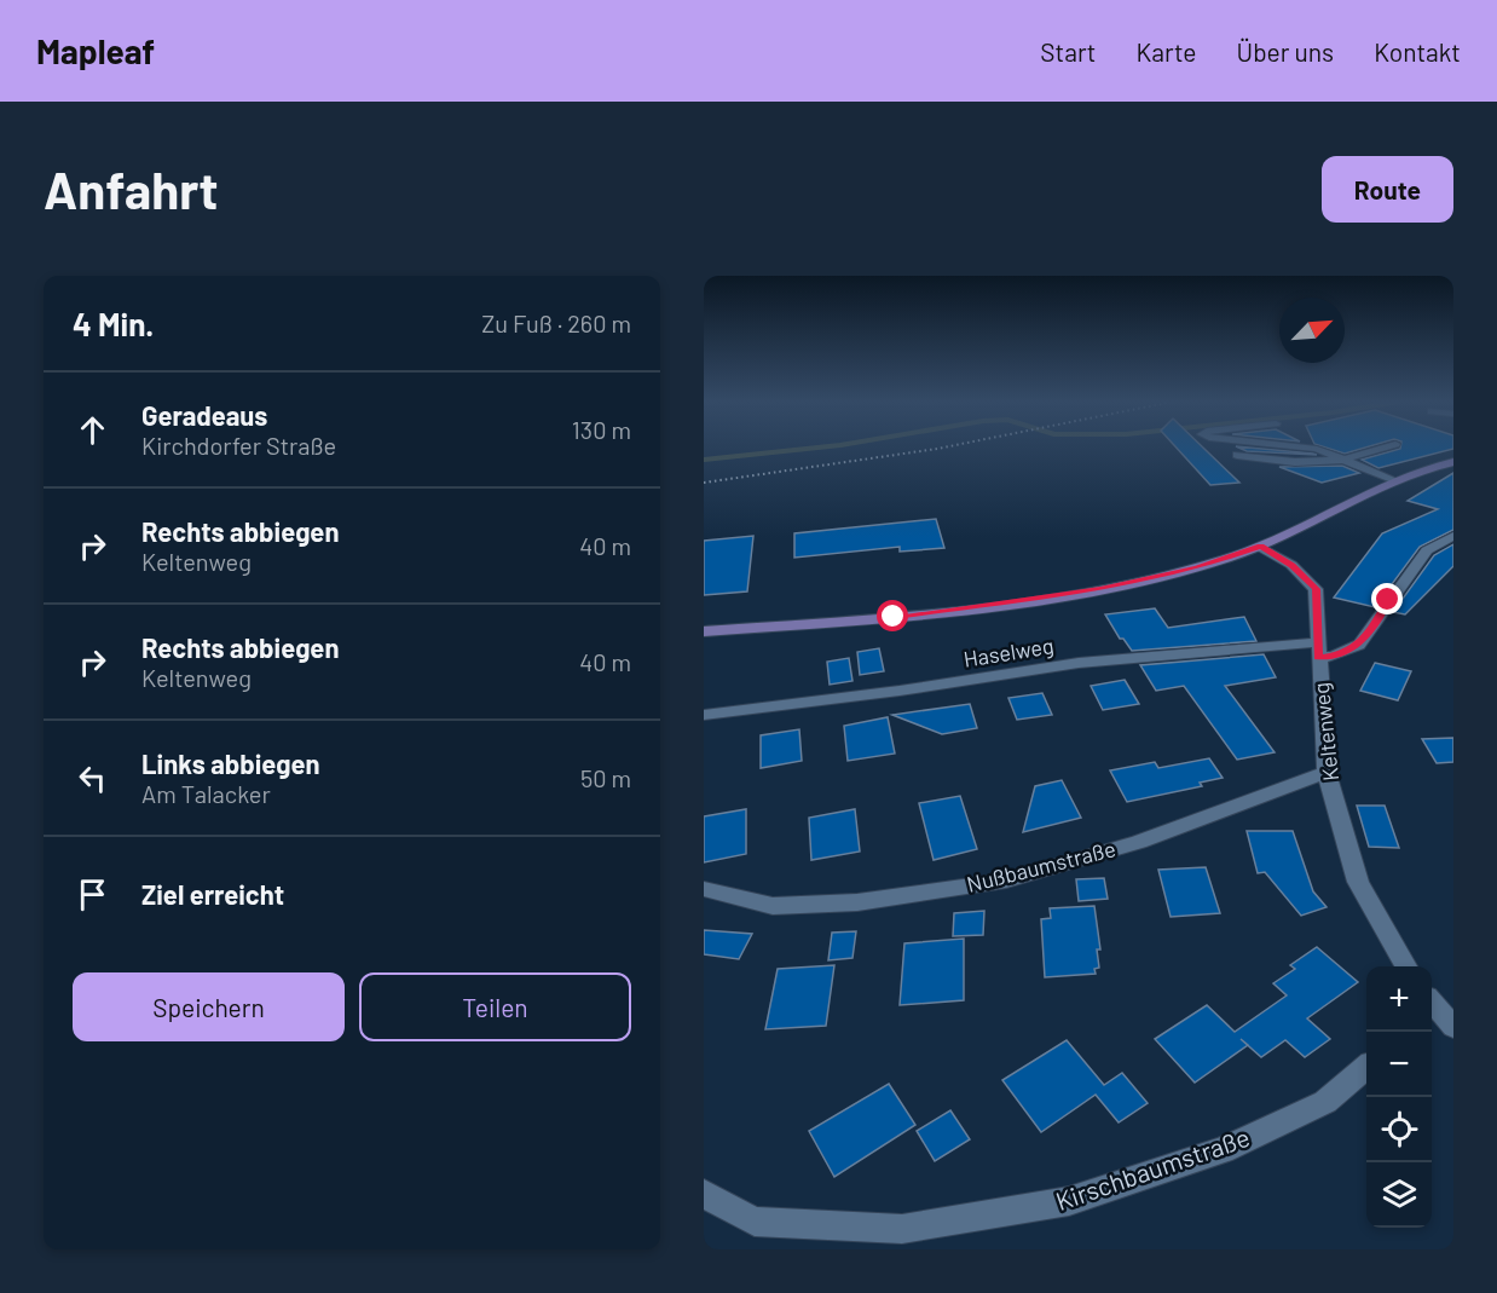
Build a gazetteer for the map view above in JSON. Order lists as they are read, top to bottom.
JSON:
{
  "streets": {
    "street": [
      "Haselweg",
      "Keltenweg",
      "Nußbaumstraße",
      "Kirschbaumstraße"
    ]
  },
  "crossings": [
    ["Haselweg", "Keltenweg"],
    ["Keltenweg", "Nußbaumstraße"]
  ],
  "north": "top right",
  "page": {
    "header": "Mapleaf",
    "nav": [
      "Start",
      "Karte",
      "Über uns",
      "Kontakt"
    ],
    "buttons": [
      "Route",
      ["Speichern", "Teilen"]
    ],
    "title": "Anfahrt",
    "heading": ["4 Min.", "Zu Fuß · 260 m"],
    "list": [
      ["Geradeaus", "Kirchdorfer Straße", "130 m"],
      ["Rechts abbiegen", "Keltenweg", "40 m"],
      ["Rechts abbiegen", "Keltenweg", "40 m"],
      ["Links abbiegen", "Am Talacker", "50 m"],
      "Ziel erreicht"
    ],
    "map_buttons": ["+", "−"]
  }
}
